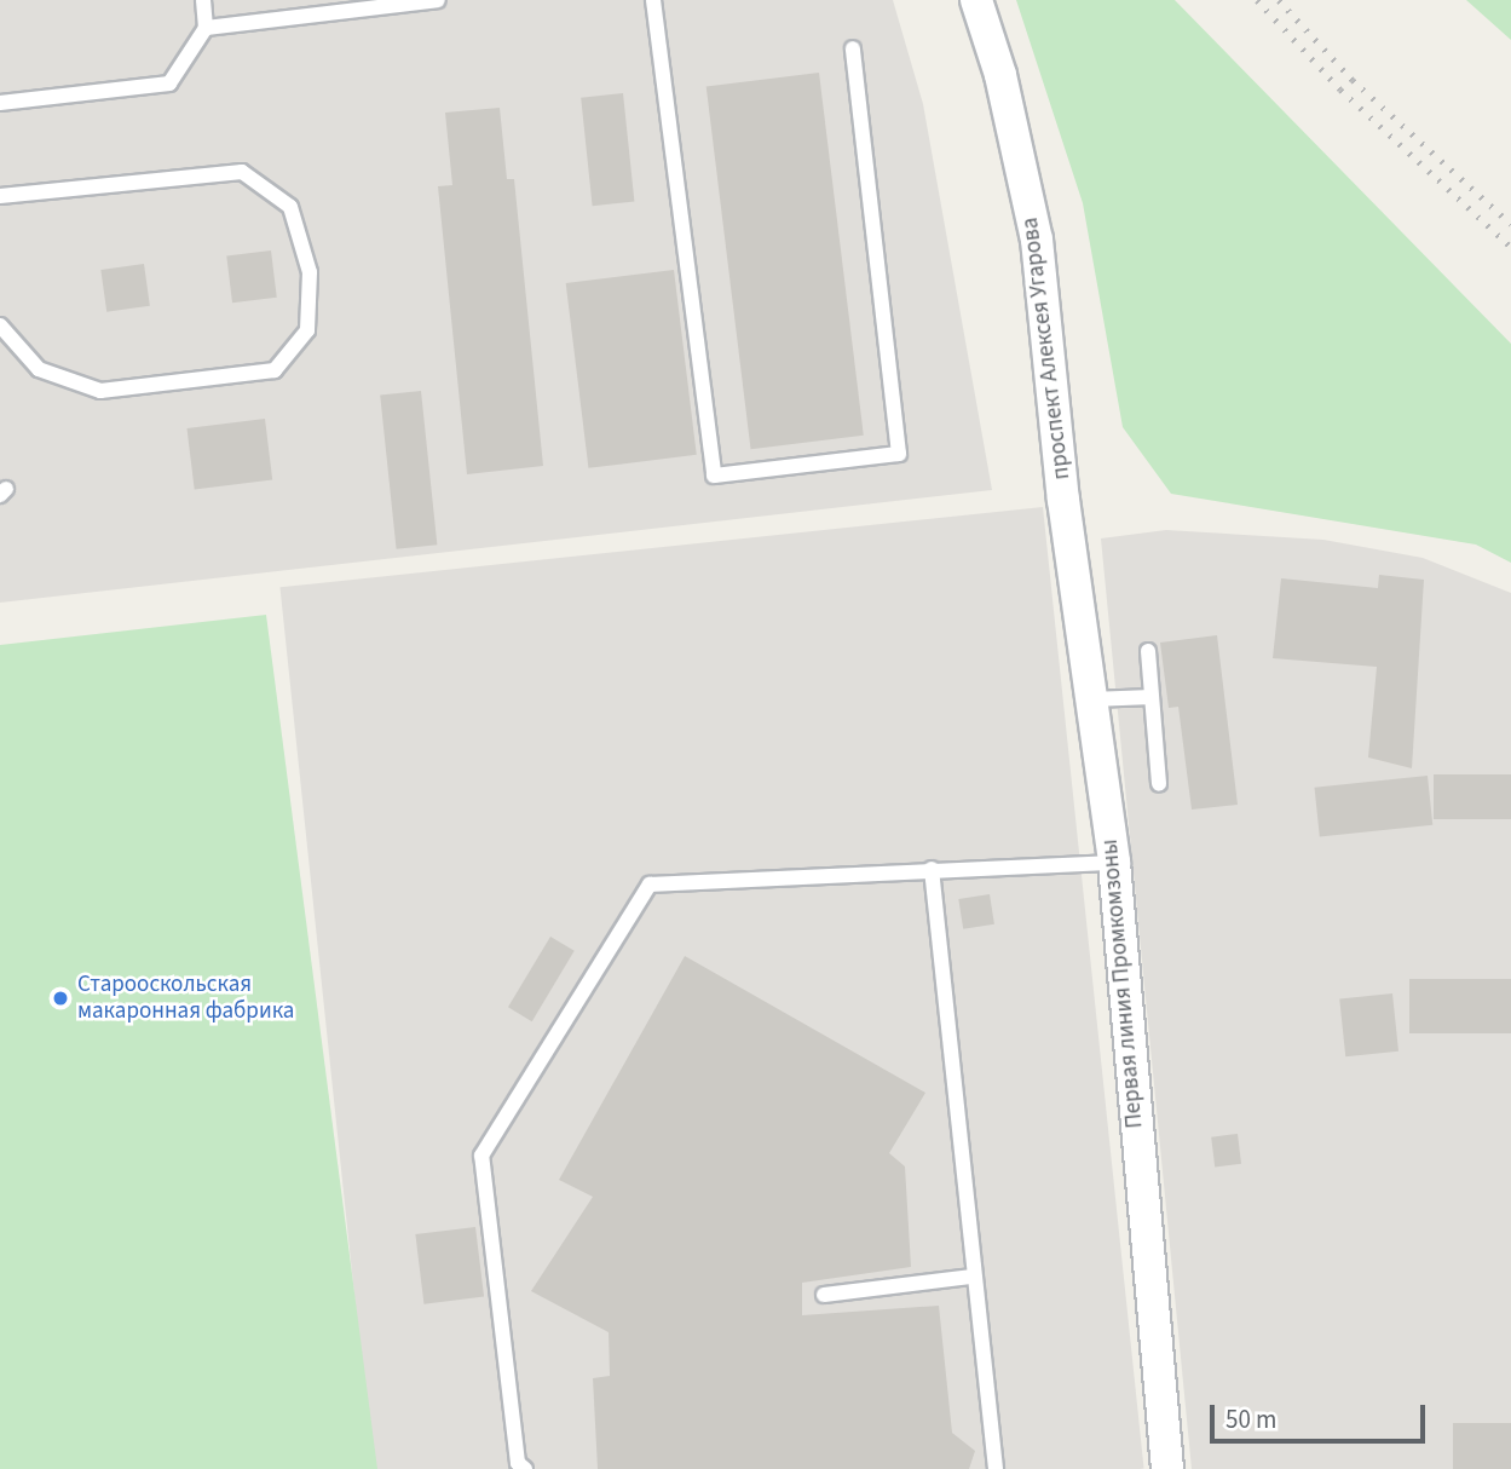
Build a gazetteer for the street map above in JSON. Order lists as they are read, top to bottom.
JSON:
{
  "streets": {
    "street": ["проспект Алексея Угарова", "Первая линия Промкомзоны"]
  },
  "crossings": [
    ["проспект Алексея Угарова", "Первая линия Промкомзоны"]
  ],
  "places": ["Старооскольская макаронная фабрика"],
  "scale_bar": "50 m"
}
